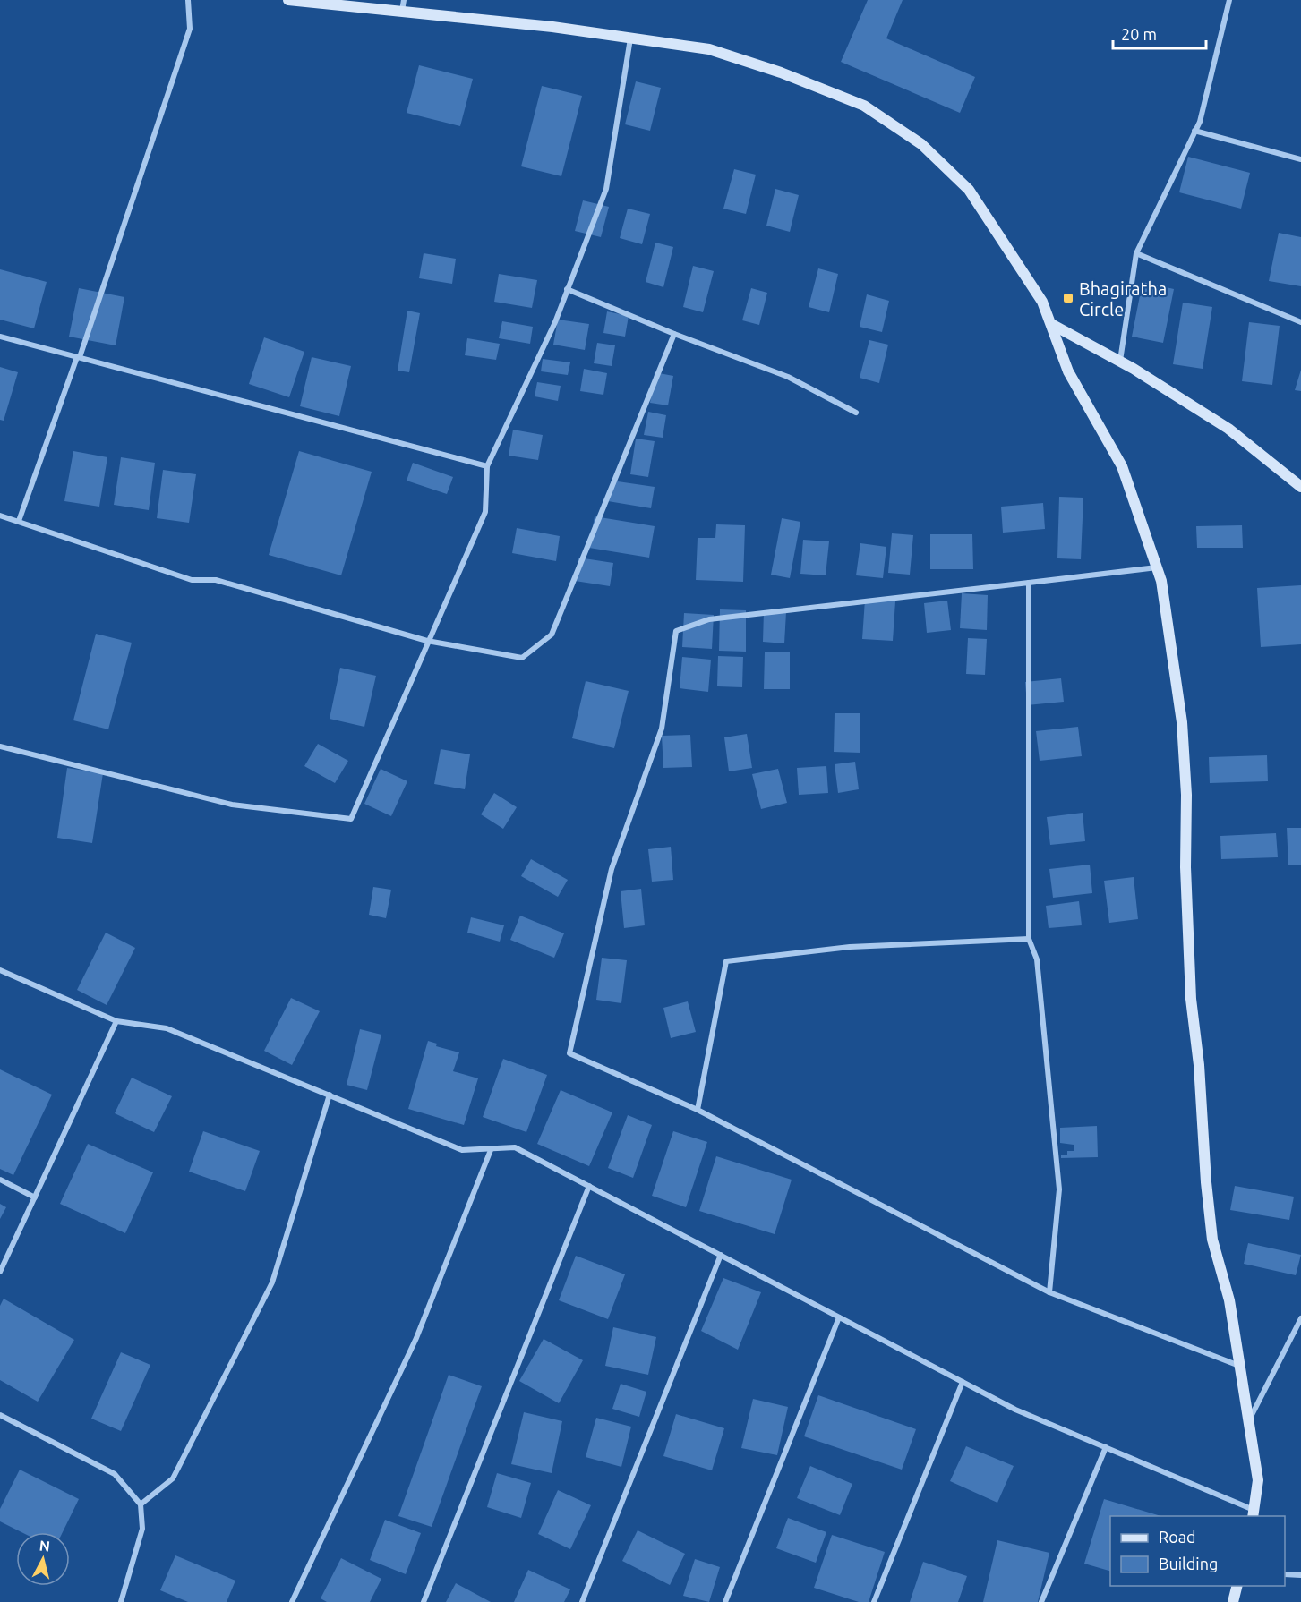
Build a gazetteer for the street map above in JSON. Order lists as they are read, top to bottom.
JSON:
{
  "places": {
    "transit": ["Bhagiratha Circle"]
  },
  "legend": ["Road", "Building"],
  "scale_bar": "20 m",
  "north": "top"
}
